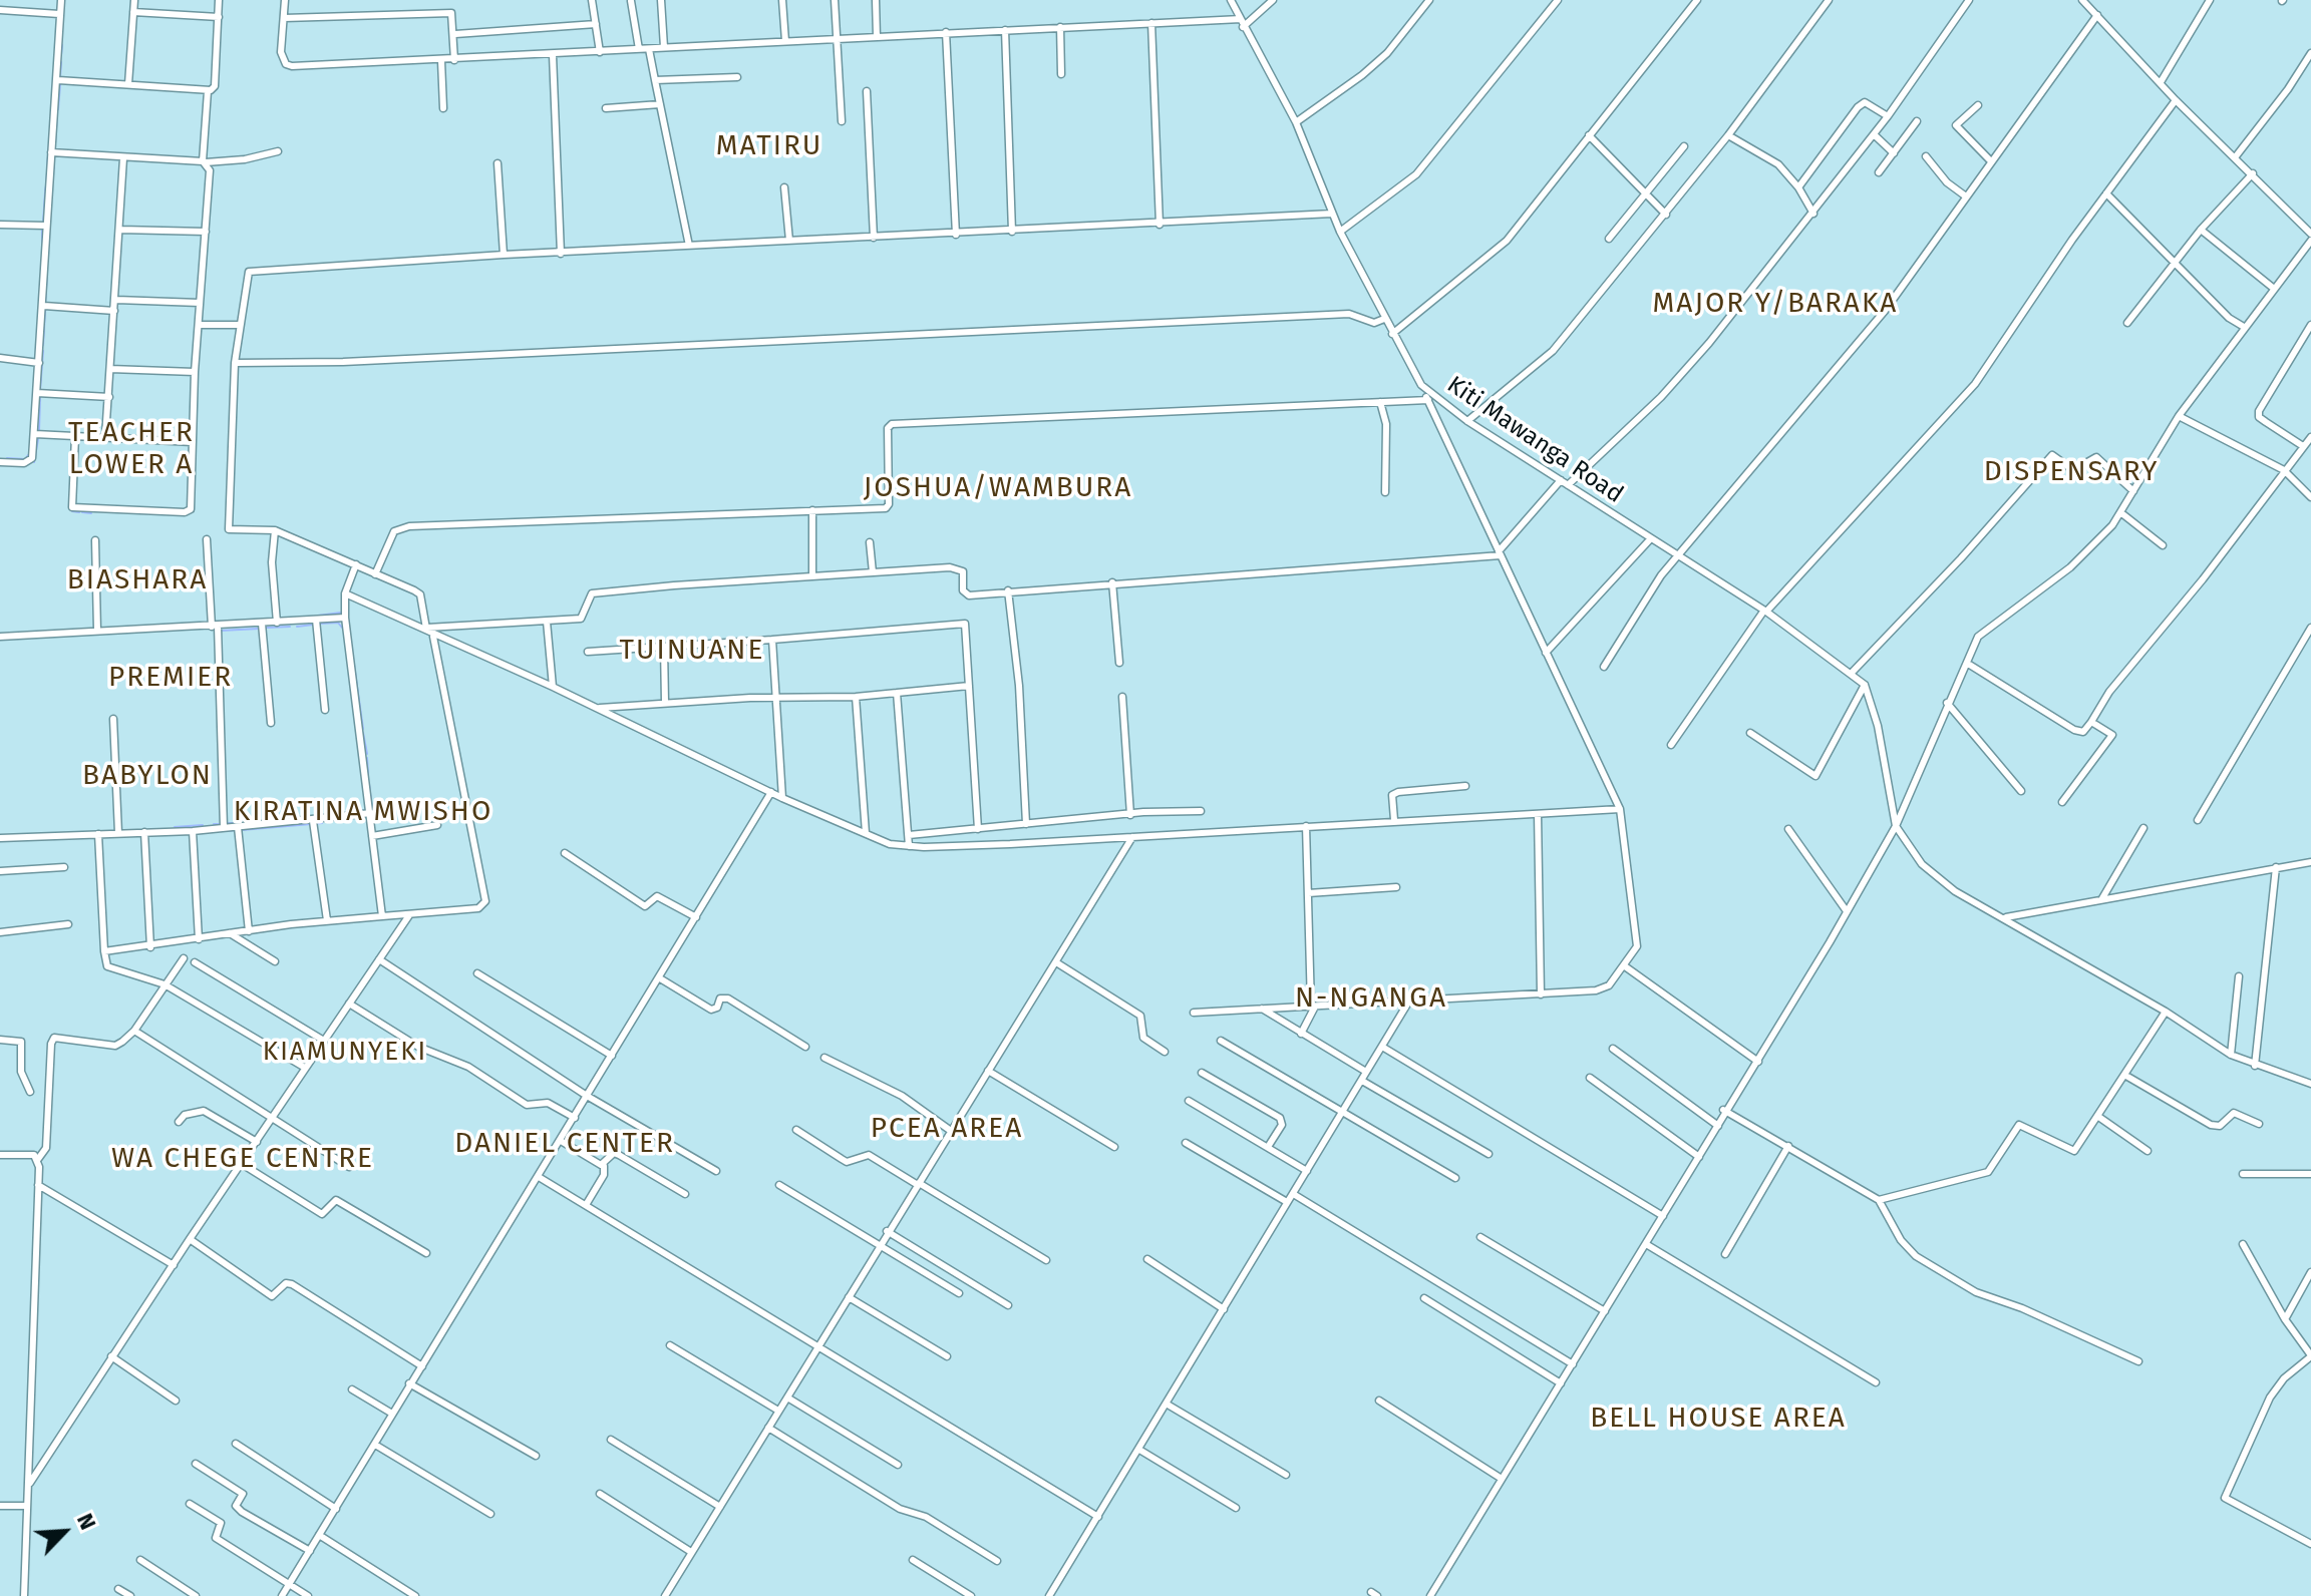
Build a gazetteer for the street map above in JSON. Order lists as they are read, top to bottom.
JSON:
{
  "streets": {
    "street": ["Kiti Mawanga Road"]
  },
  "districts": [
    "MATIRU",
    "MAJOR Y/BARAKA",
    "TEACHER LOWER A",
    "DISPENSARY",
    "JOSHUA/WAMBURA",
    "BIASHARA",
    "TUINUANE",
    "PREMIER",
    "BABYLON",
    "KIRATINA MWISHO",
    "N-NGANGA",
    "KIAMUNYEKI",
    "PCEA AREA",
    "DANIEL CENTER",
    "WA CHEGE CENTRE",
    "BELL HOUSE AREA"
  ],
  "north": "top right"
}
